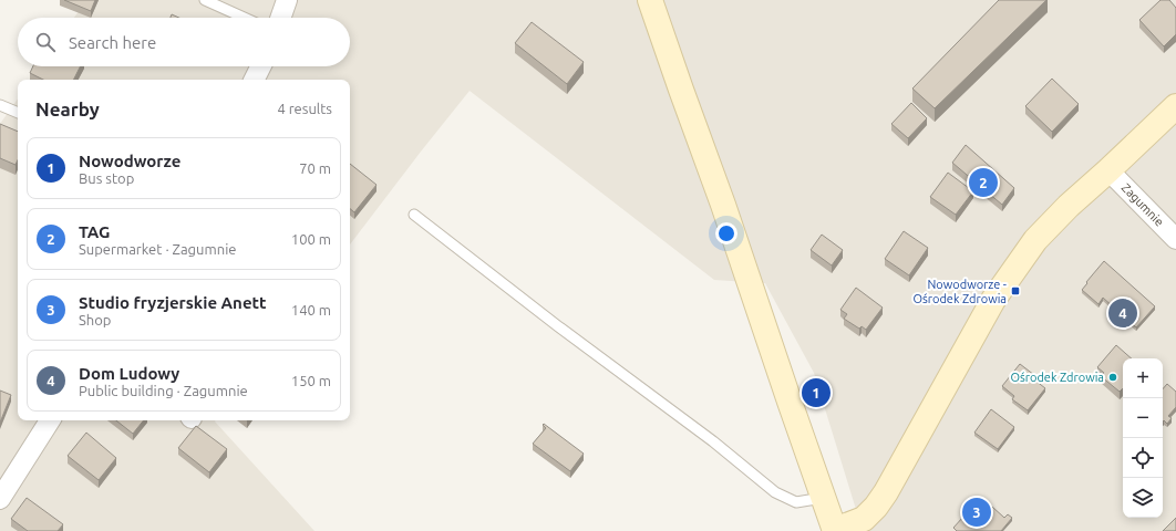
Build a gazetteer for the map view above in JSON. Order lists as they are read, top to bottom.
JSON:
{
  "streets": {
    "street": ["Zagumnie"]
  },
  "places": {
    "transit": ["Nowodworze - Ośrodek Zdrowia"],
    "other": ["Ośrodek Zdrowia"]
  },
  "page": {
    "search": "Search here",
    "heading": ["Nearby", "4 results"],
    "list": [
      {
        "mark": "1",
        "name": "Nowodworze",
        "note": "Bus stop",
        "value": "70 m"
      },
      {
        "mark": "2",
        "name": "TAG",
        "note": "Supermarket · Zagumnie",
        "value": "100 m"
      },
      {
        "mark": "3",
        "name": "Studio fryzjerskie Anett",
        "note": "Shop",
        "value": "140 m"
      },
      {
        "mark": "4",
        "name": "Dom Ludowy",
        "note": "Public building · Zagumnie",
        "value": "150 m"
      }
    ],
    "pins": [
      "2",
      "4",
      "1",
      "3"
    ],
    "map_buttons": ["+", "−"]
  }
}
